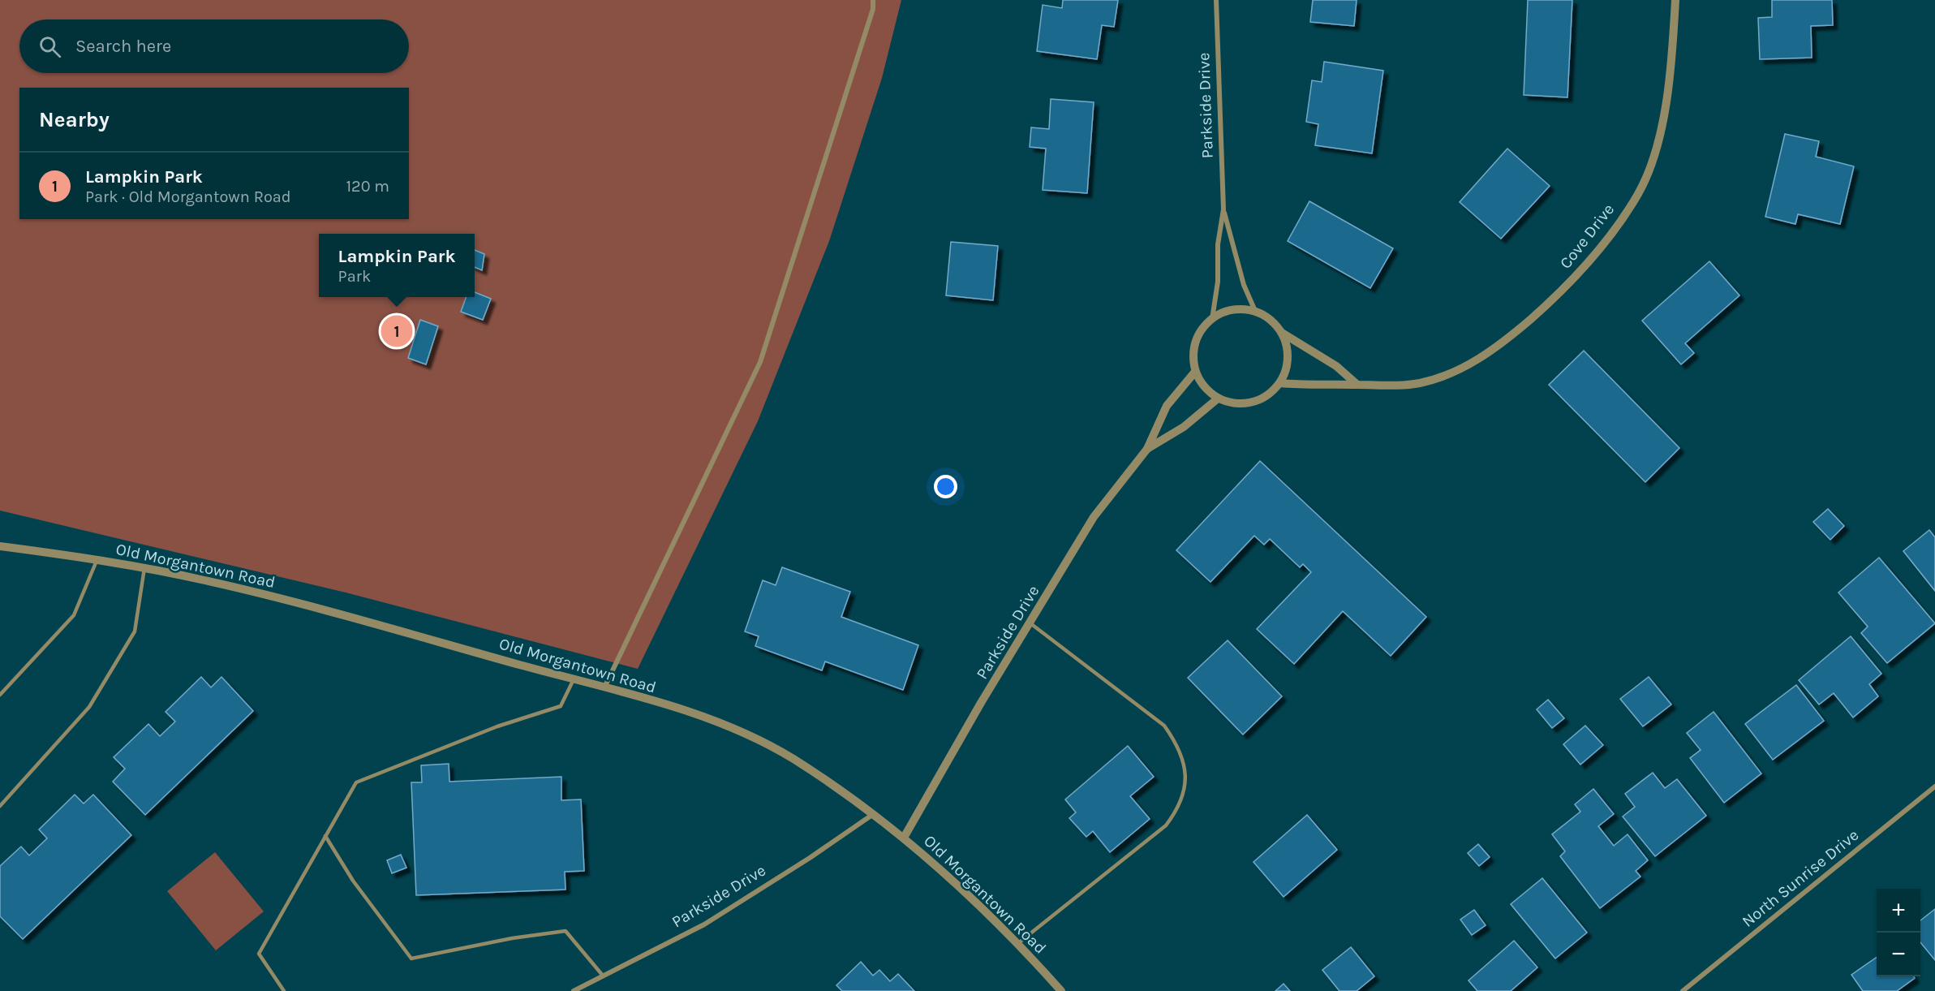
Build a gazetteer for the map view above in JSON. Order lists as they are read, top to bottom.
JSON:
{
  "streets": {
    "street": [
      "Parkside Drive",
      "Cove Drive",
      "Old Morgantown Road",
      "North Sunrise Drive"
    ]
  },
  "crossings": [
    ["Parkside Drive", "Cove Drive"],
    ["Parkside Drive", "Old Morgantown Road"]
  ],
  "page": {
    "search": "Search here",
    "heading": "Nearby",
    "list": [
      {
        "mark": "1",
        "name": "Lampkin Park",
        "note": "Park · Old Morgantown Road",
        "value": "120 m"
      }
    ],
    "popup": ["Lampkin Park", "Park"],
    "pins": "1",
    "map_buttons": ["+", "−"]
  }
}
